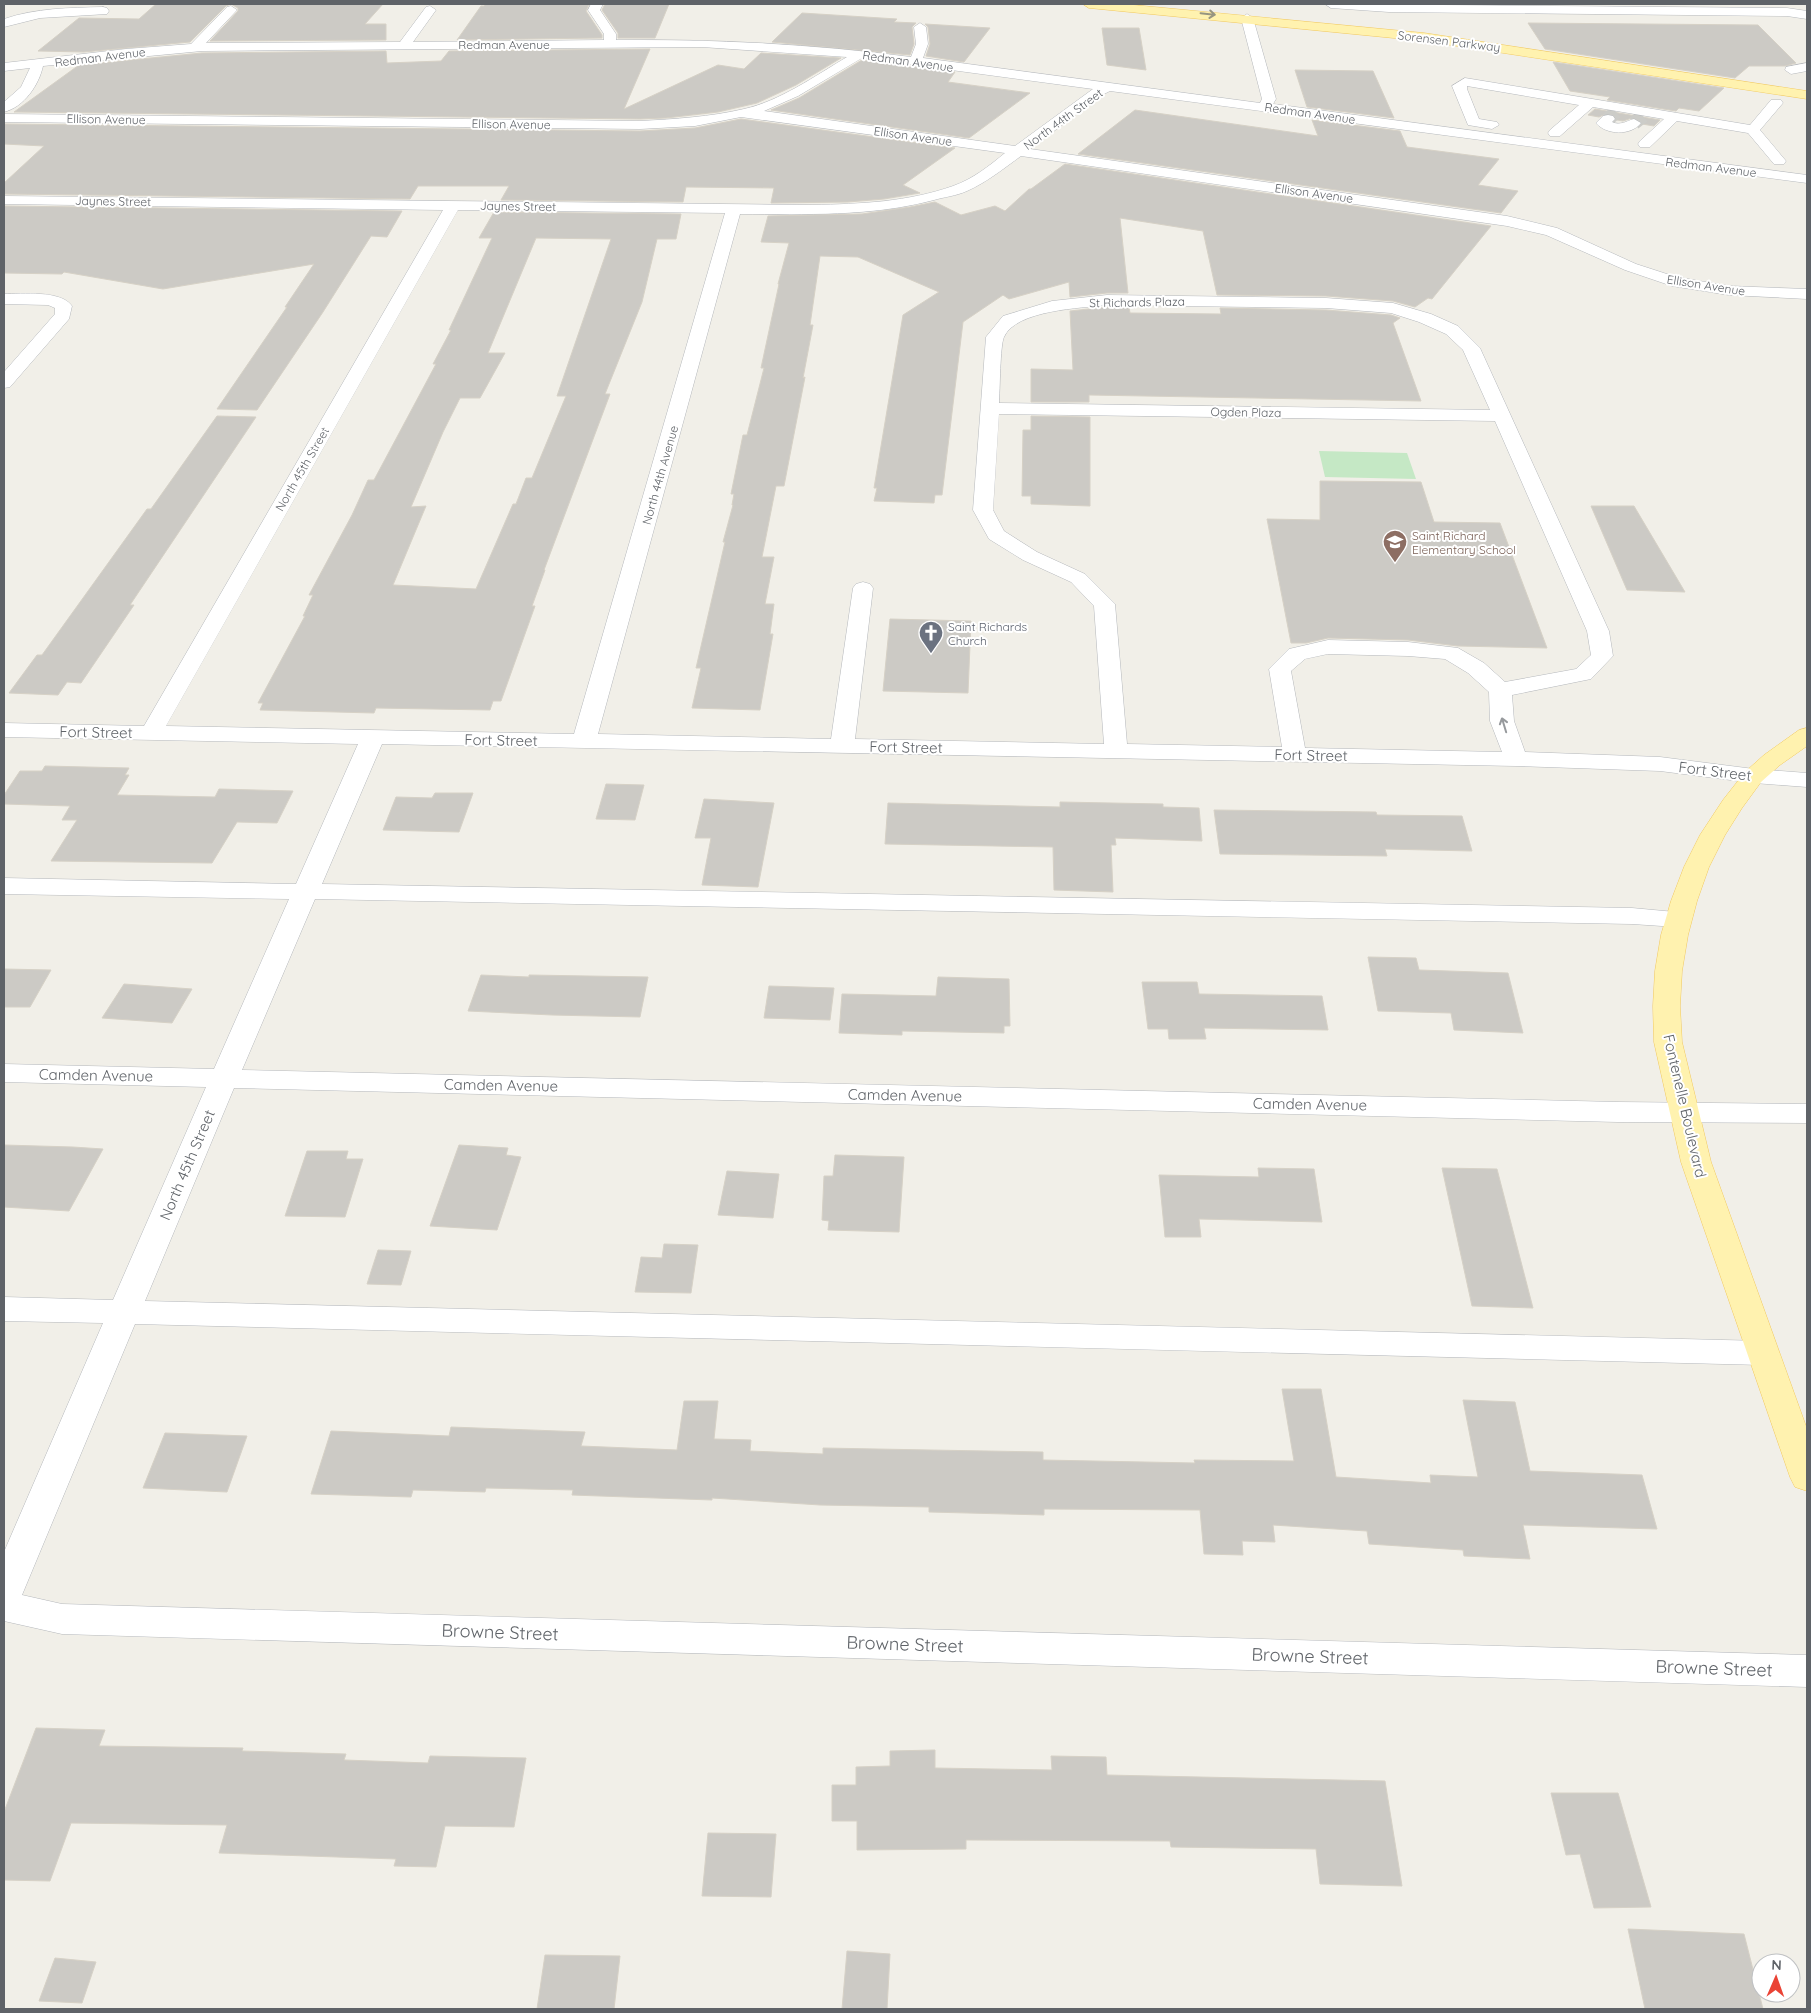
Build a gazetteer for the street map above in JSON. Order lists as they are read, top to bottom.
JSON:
{
  "streets": {
    "main road": ["Sorensen Parkway", "Fontenelle Boulevard"],
    "street": [
      "Redman Avenue",
      "Ellison Avenue",
      "North 44th Street",
      "Jaynes Street",
      "St Richards Plaza",
      "Ogden Plaza",
      "North 45th Street",
      "North 44th Avenue",
      "Fort Street",
      "Camden Avenue",
      "Browne Street"
    ]
  },
  "crossings": [
    ["Redman Avenue", "North 44th Street"],
    ["Ellison Avenue", "North 44th Street"],
    ["Ellison Avenue", "Jaynes Street"],
    ["North 44th Street", "Jaynes Street"],
    ["Jaynes Street", "North 45th Street"],
    ["Jaynes Street", "North 44th Avenue"],
    ["St Richards Plaza", "Ogden Plaza"],
    ["St Richards Plaza", "Fort Street"],
    ["North 45th Street", "Fort Street"],
    ["North 45th Street", "Camden Avenue"],
    ["North 44th Avenue", "Fort Street"],
    ["Fort Street", "Fontenelle Boulevard"],
    ["Camden Avenue", "Fontenelle Boulevard"]
  ],
  "places": {
    "school or university": ["Saint Richard Elementary School"],
    "church": ["Saint Richards Church"]
  },
  "north": "top"
}
